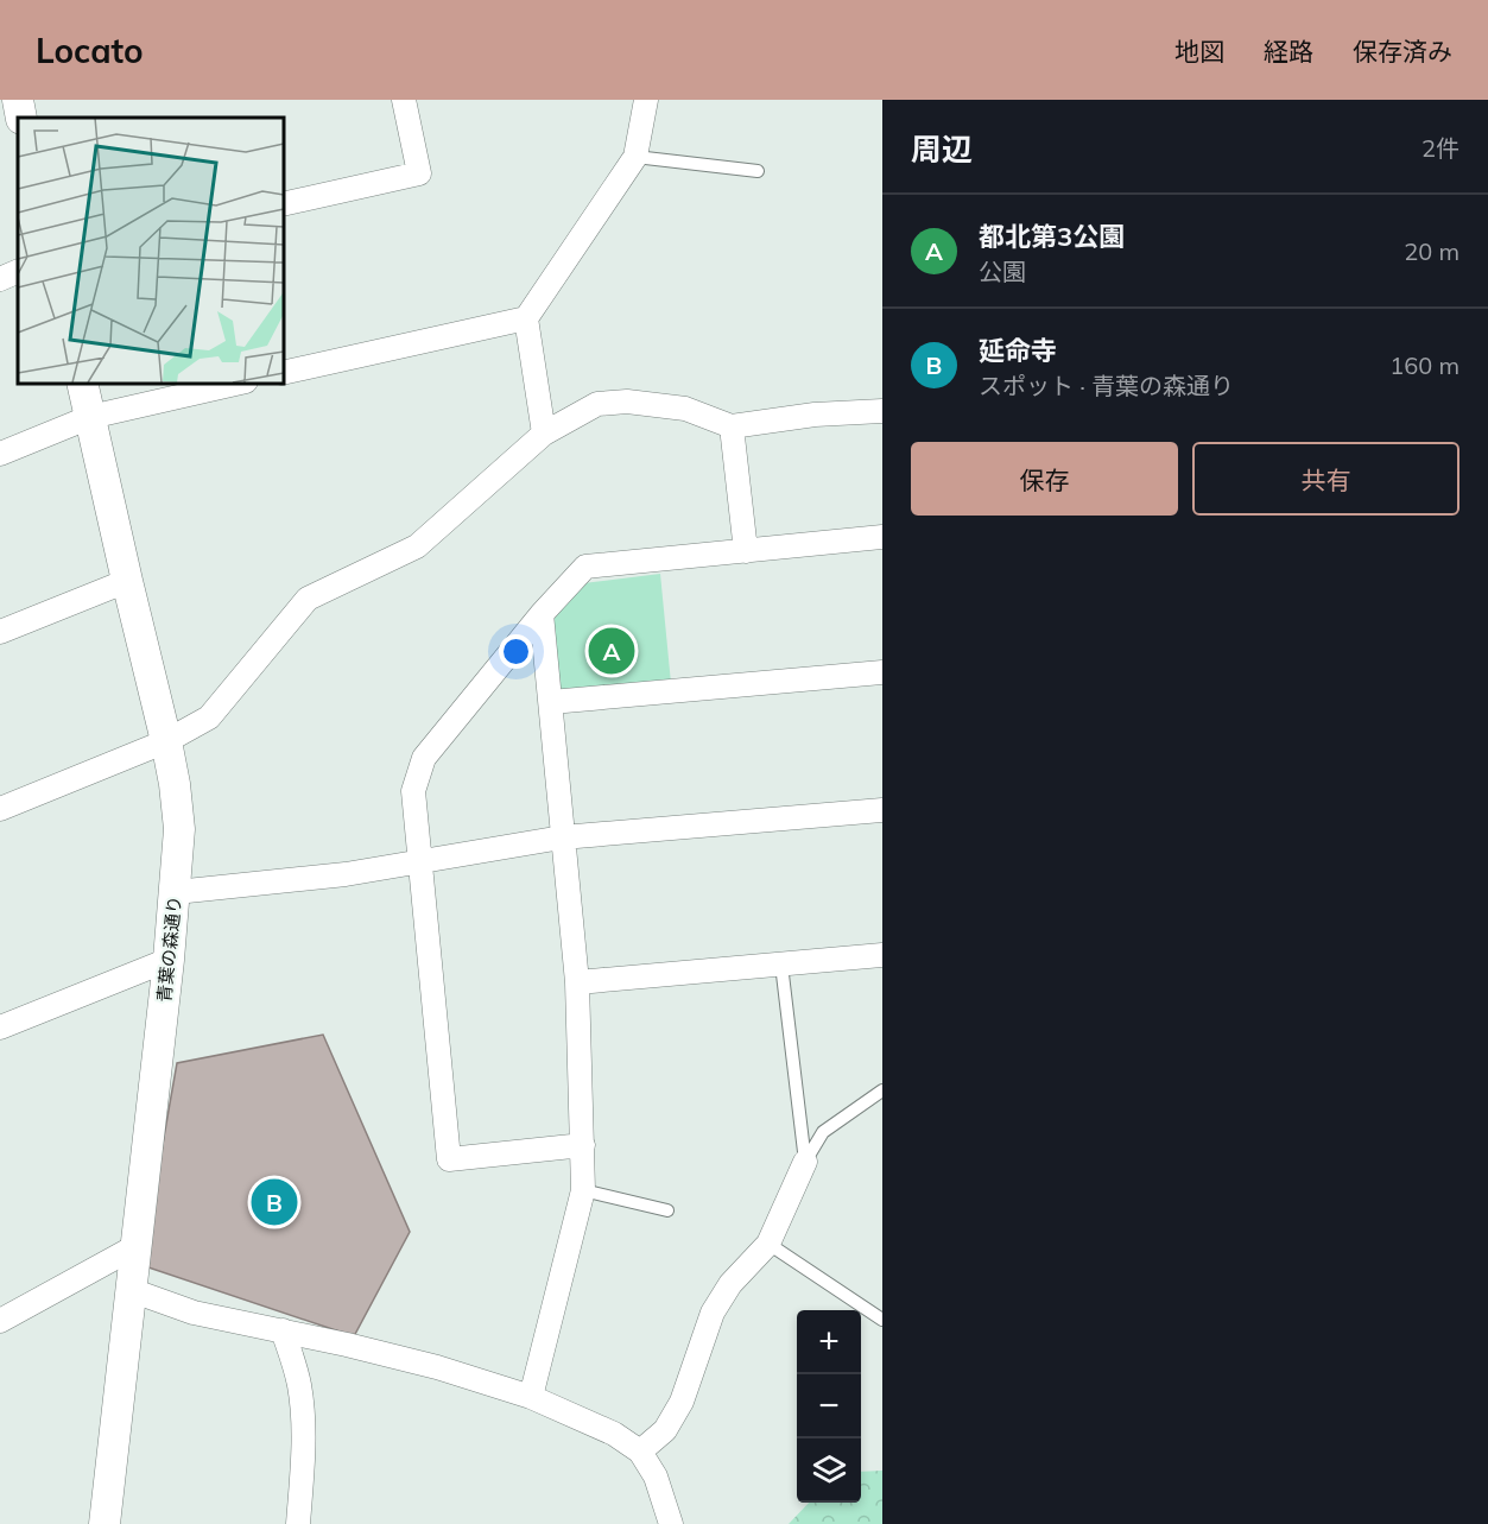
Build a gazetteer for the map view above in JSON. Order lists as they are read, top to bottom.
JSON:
{
  "streets": {
    "street": ["青葉の森通り"]
  },
  "page": {
    "header": "Locato",
    "nav": ["地図", "経路", "保存済み"],
    "heading": ["周辺", "2件"],
    "list": [
      {
        "mark": "A",
        "name": "都北第3公園",
        "note": "公園",
        "value": "20 m"
      },
      {
        "mark": "B",
        "name": "延命寺",
        "note": "スポット · 青葉の森通り",
        "value": "160 m"
      }
    ],
    "buttons": ["保存", "共有"],
    "pins": ["A", "B"],
    "map_buttons": ["+", "−"]
  }
}
